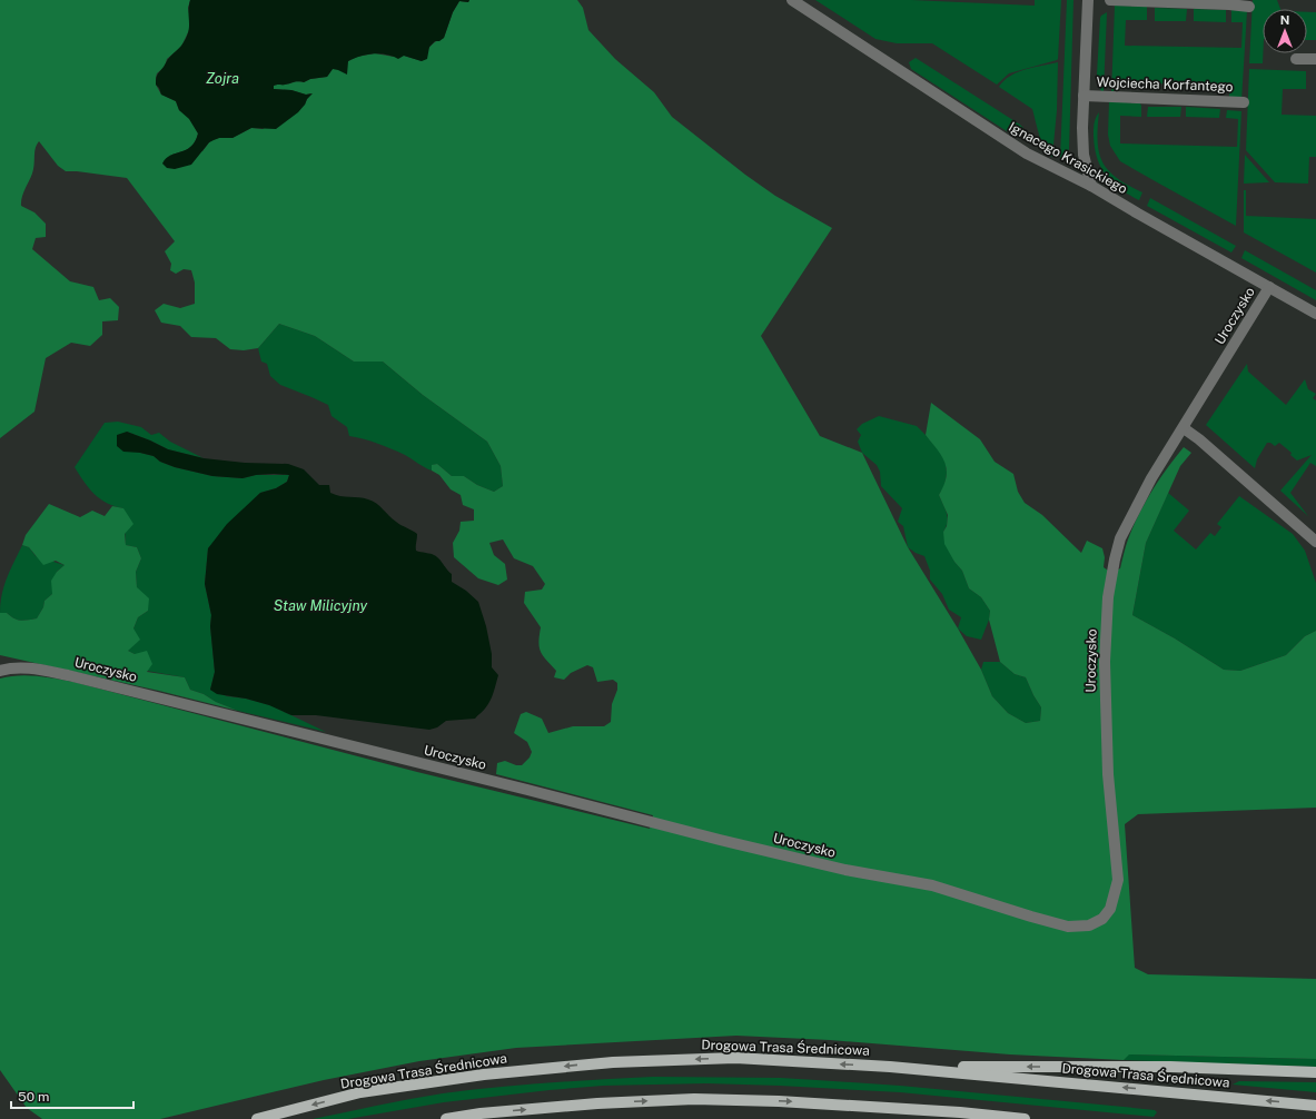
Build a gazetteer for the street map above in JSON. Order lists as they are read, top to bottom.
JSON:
{
  "streets": {
    "main road": ["Drogowa Trasa Średnicowa"],
    "street": ["Wojciecha Korfantego", "Ignacego Krasickiego", "Uroczysko"]
  },
  "crossings": [
    ["Wojciecha Korfantego", "Ignacego Krasickiego"],
    ["Ignacego Krasickiego", "Uroczysko"]
  ],
  "water": ["Zojra", "Staw Milicyjny"],
  "scale_bar": "50 m",
  "north": "top"
}
